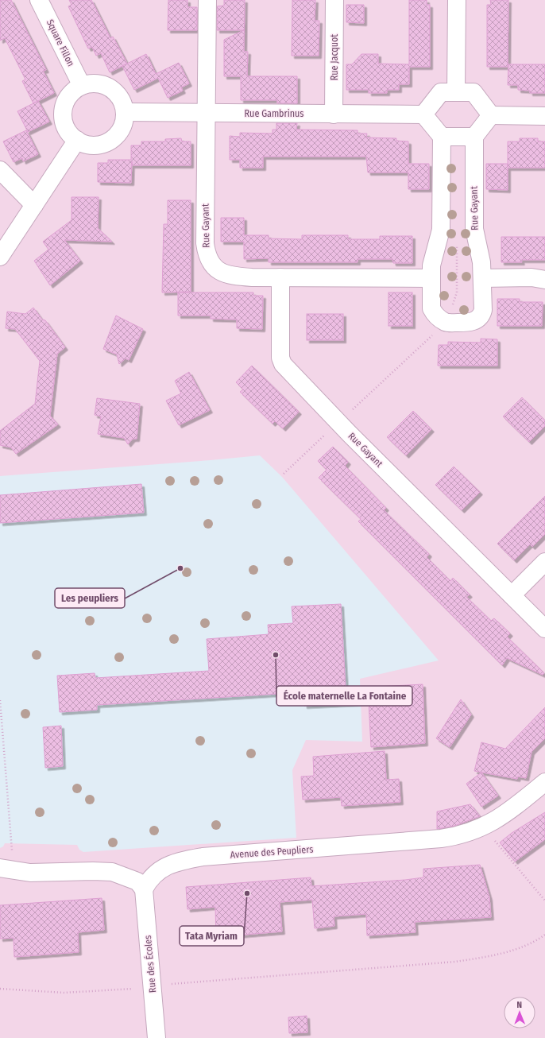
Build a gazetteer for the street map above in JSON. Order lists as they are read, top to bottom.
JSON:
{
  "streets": {
    "street": [
      "Square Fillon",
      "Rue Jacquot",
      "Rue Gambrinus",
      "Rue Gayant",
      "Avenue des Peupliers",
      "Rue des Écoles"
    ]
  },
  "crossings": [
    ["Square Fillon", "Rue Gambrinus"],
    ["Rue Jacquot", "Rue Gambrinus"],
    ["Rue Gambrinus", "Rue Gayant"],
    ["Avenue des Peupliers", "Rue des Écoles"]
  ],
  "places": ["Les peupliers", "École maternelle La Fontaine", "Tata Myriam"],
  "north": "top"
}
